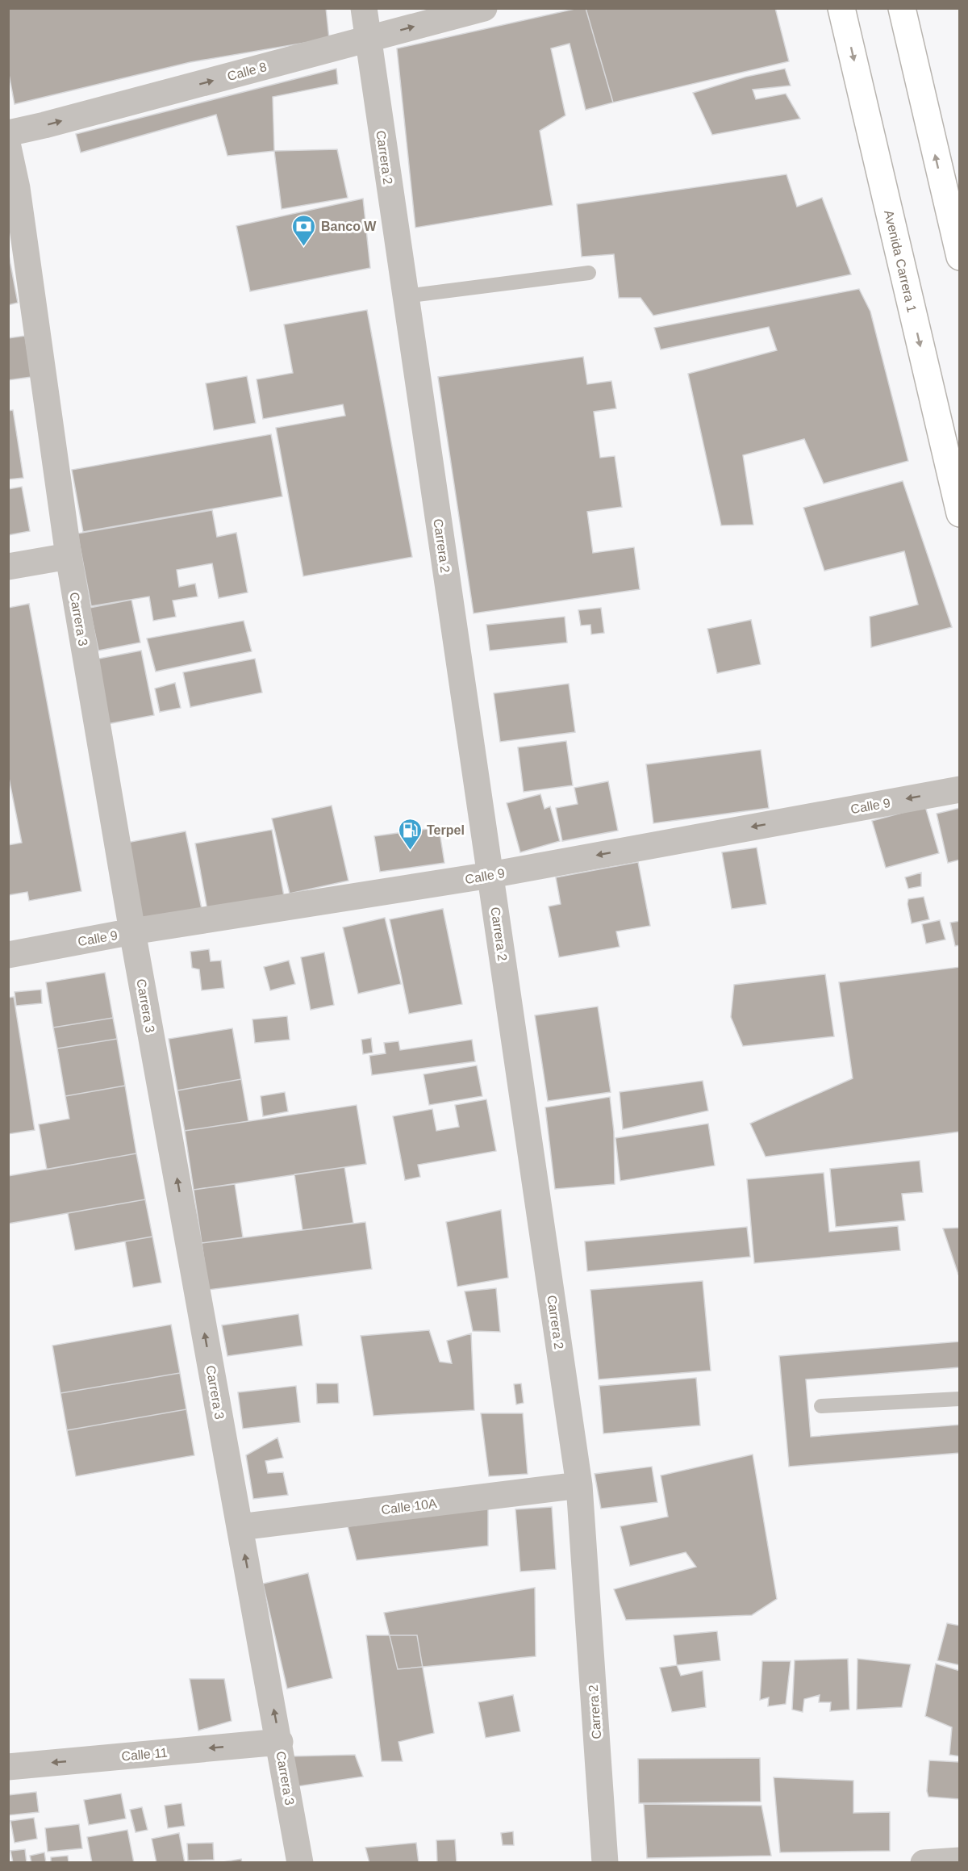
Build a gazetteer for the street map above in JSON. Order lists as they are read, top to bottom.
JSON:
{
  "streets": {
    "main road": ["Avenida Carrera 1"],
    "street": [
      "Calle 8",
      "Carrera 2",
      "Carrera 3",
      "Calle 9",
      "Calle 10A",
      "Calle 11"
    ]
  },
  "crossings": [
    ["Calle 8", "Carrera 2"],
    ["Carrera 2", "Calle 9"],
    ["Carrera 2", "Calle 10A"],
    ["Carrera 3", "Calle 9"],
    ["Carrera 3", "Calle 10A"],
    ["Carrera 3", "Calle 11"]
  ],
  "one_way": [
    "Calle 8",
    "Carrera 3",
    "Calle 9",
    "Calle 11"
  ],
  "places": {
    "bank": ["Banco W"],
    "fuel station": ["Terpel"]
  }
}
